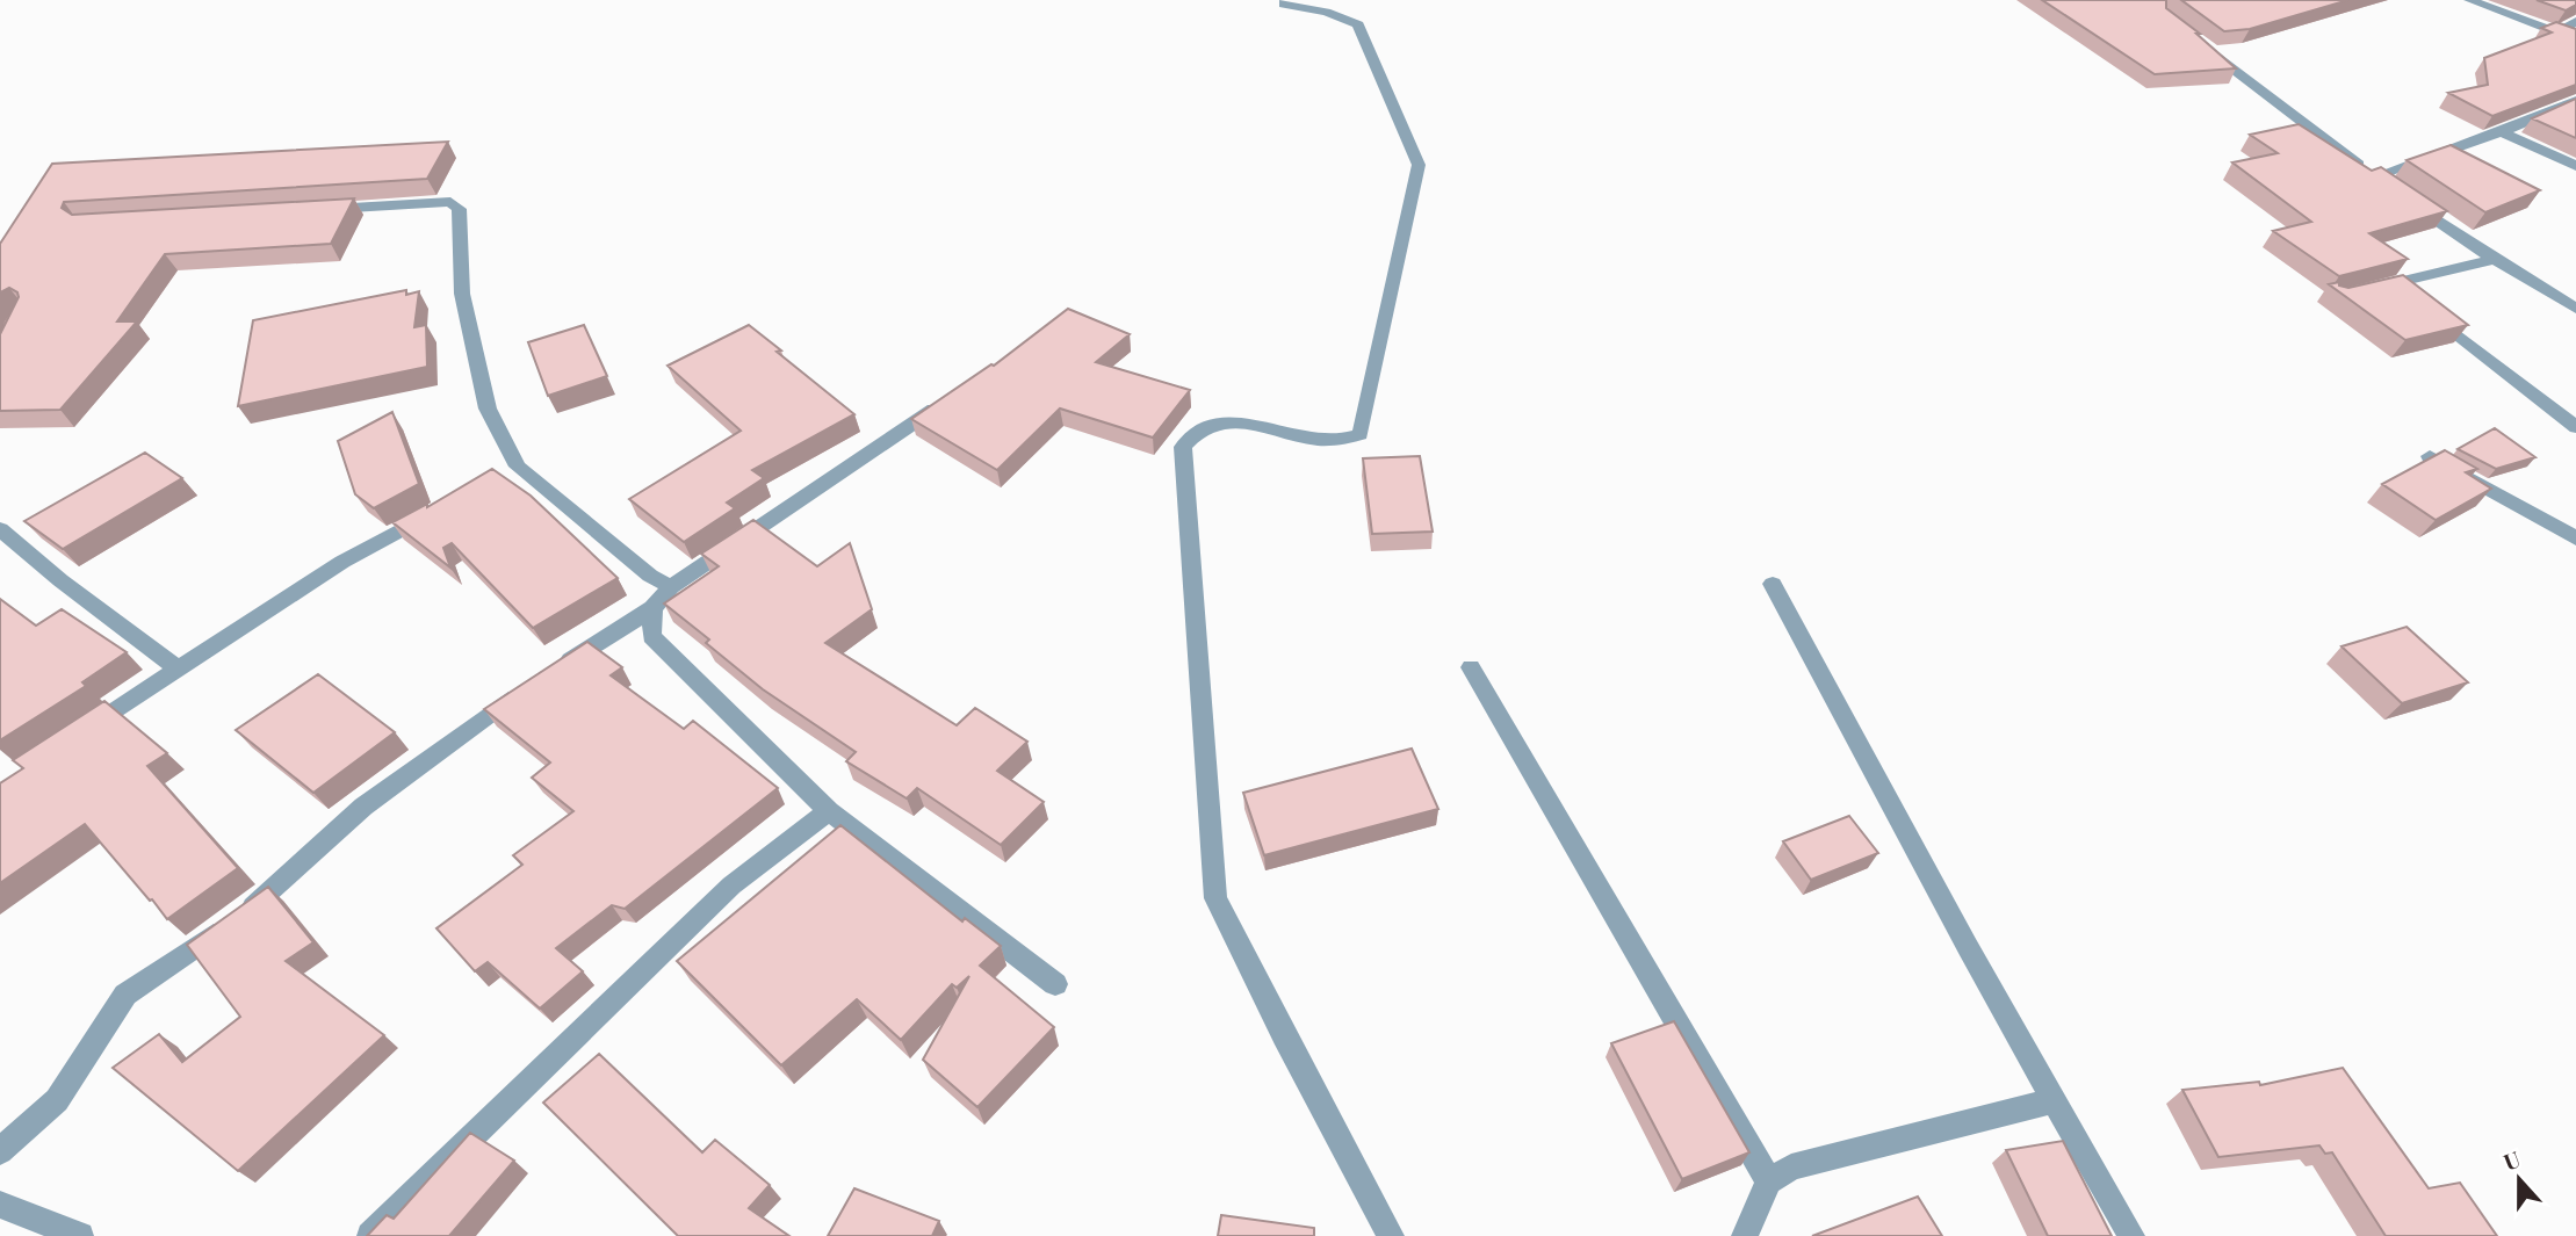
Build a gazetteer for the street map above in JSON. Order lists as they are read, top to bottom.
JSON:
{
  "north": "top"
}
